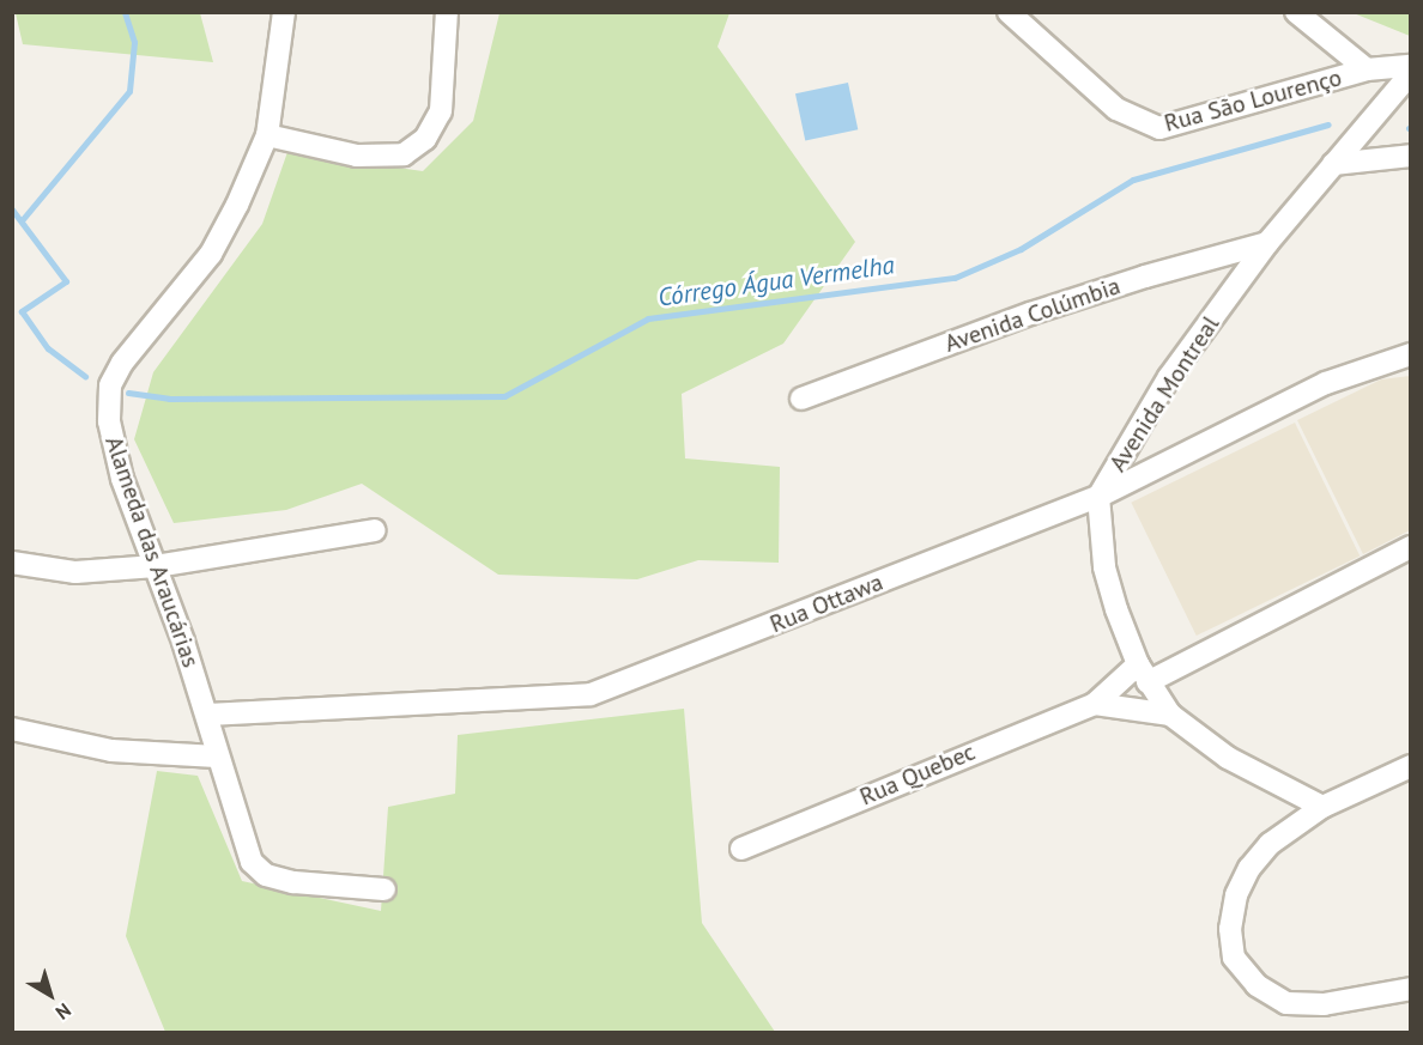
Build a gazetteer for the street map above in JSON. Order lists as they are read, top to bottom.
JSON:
{
  "streets": {
    "street": [
      "Rua São Lourenço",
      "Avenida Colúmbia",
      "Avenida Montreal",
      "Alameda das Araucárias",
      "Rua Ottawa",
      "Rua Quebec"
    ]
  },
  "crossings": [
    ["Avenida Colúmbia", "Avenida Montreal"],
    ["Avenida Montreal", "Rua Ottawa"],
    ["Avenida Montreal", "Rua Quebec"],
    ["Alameda das Araucárias", "Rua Ottawa"]
  ],
  "water": ["Córrego Água Vermelha"],
  "north": "bottom right"
}
